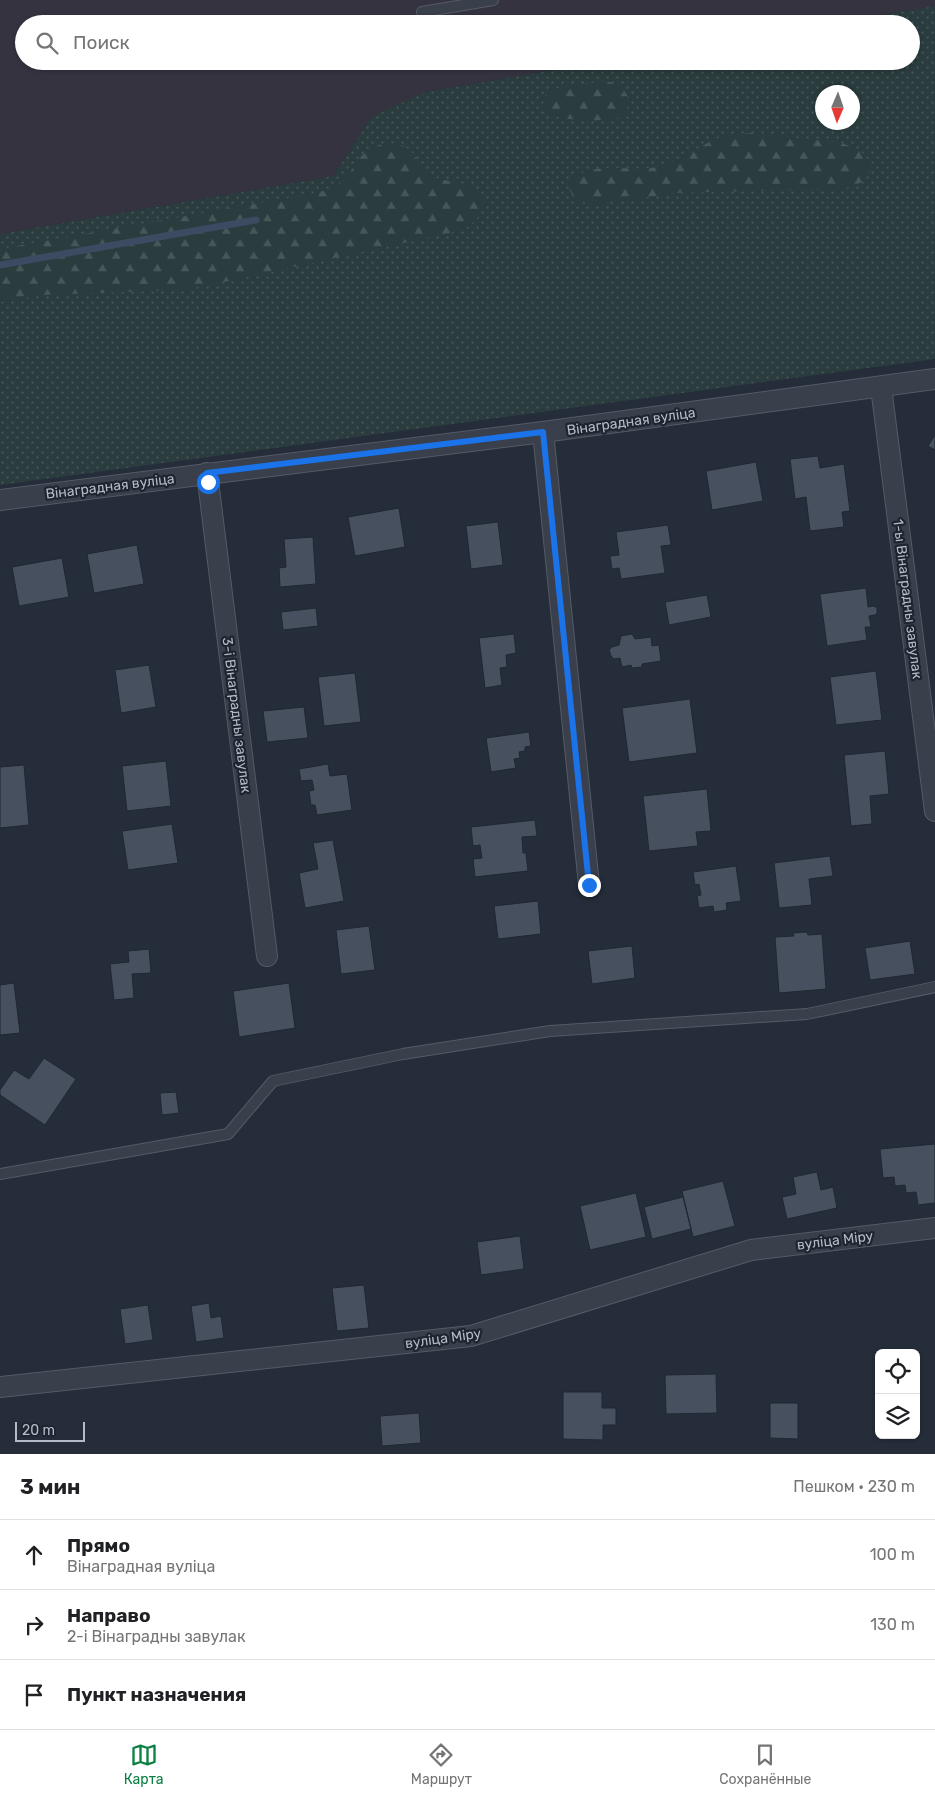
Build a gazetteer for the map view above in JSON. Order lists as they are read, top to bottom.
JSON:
{
  "streets": {
    "street": [
      "Вінаградная вуліца",
      "1-ы Вінаградны завулак",
      "3-і Вінаградны завулак",
      "вуліца Міру"
    ]
  },
  "crossings": [
    ["Вінаградная вуліца", "1-ы Вінаградны завулак"],
    ["Вінаградная вуліца", "3-і Вінаградны завулак"]
  ],
  "scale_bar": "20 m",
  "north": "bottom",
  "page": {
    "search": "Поиск",
    "scale": "20 m",
    "heading": ["3 мин", "Пешком · 230 m"],
    "list": [
      ["Прямо", "Вінаградная вуліца", "100 m"],
      ["Направо", "2-і Вінаградны завулак", "130 m"],
      "Пункт назначения"
    ],
    "nav": ["Карта", "Маршрут", "Сохранённые"]
  }
}
